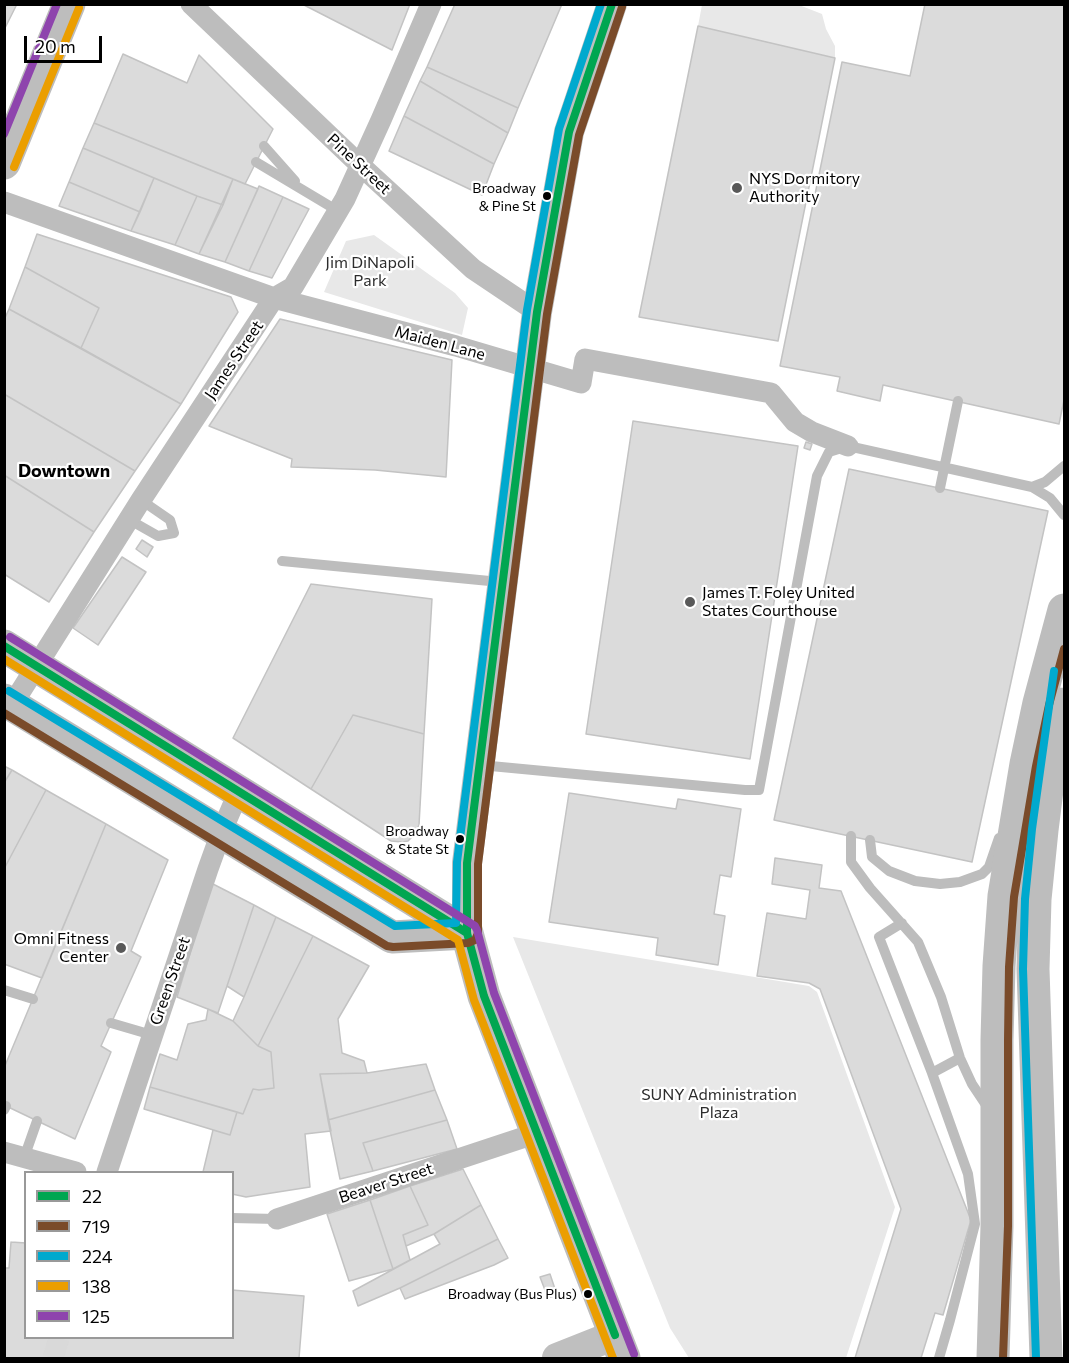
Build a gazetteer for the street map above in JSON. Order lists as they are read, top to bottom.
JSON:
{
  "streets": {
    "street": [
      "Pine Street",
      "Maiden Lane",
      "James Street",
      "Green Street",
      "Beaver Street"
    ]
  },
  "crossings": [
    ["Pine Street", "James Street"],
    ["Maiden Lane", "James Street"]
  ],
  "districts": ["Downtown"],
  "parks": ["Jim DiNapoli Park", "SUNY Administration Plaza"],
  "places": [
    "NYS Dormitory Authority",
    "Broadway & Pine St",
    "James T. Foley United States Courthouse",
    "Broadway & State St",
    "Omni Fitness Center",
    "Broadway (Bus Plus)"
  ],
  "lines": [
    "transit line 22",
    "transit line 224",
    "transit line 125",
    "transit line 719",
    "transit line 138"
  ],
  "legend": [
    "22",
    "719",
    "224",
    "138",
    "125"
  ],
  "scale_bar": "20 m"
}
